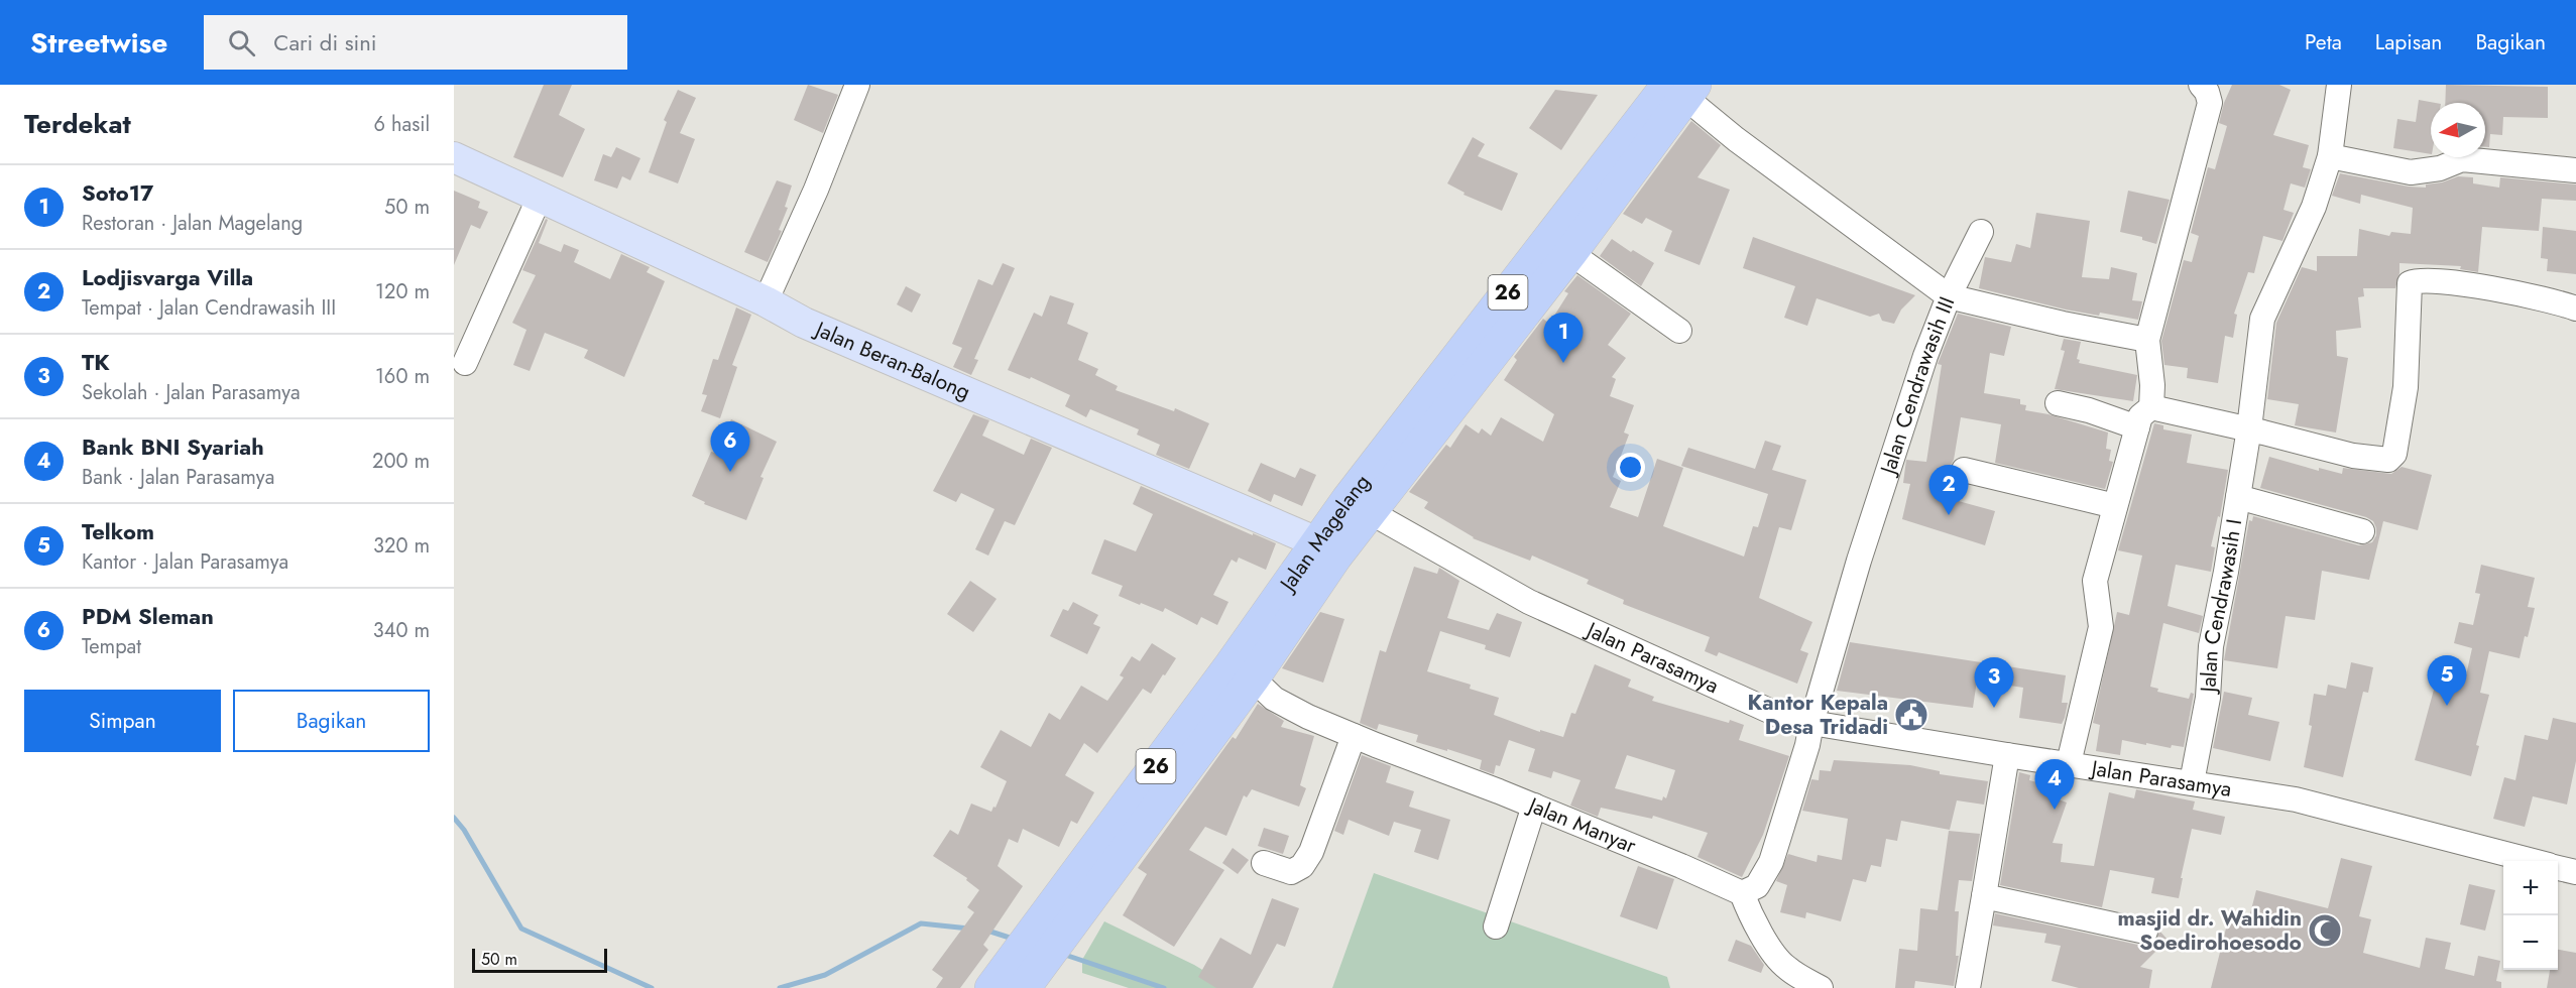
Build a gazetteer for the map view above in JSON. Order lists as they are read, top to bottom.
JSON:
{
  "streets": {
    "highway": ["26", "Jalan Magelang"],
    "main road": ["Jalan Beran-Balong"],
    "street": [
      "Jalan Cendrawasih III",
      "Jalan Cendrawasih I",
      "Jalan Parasamya",
      "Jalan Manyar"
    ]
  },
  "crossings": [
    ["Jalan Beran-Balong", "Jalan Magelang"],
    ["Jalan Cendrawasih III", "Jalan Magelang"],
    ["Jalan Cendrawasih III", "Jalan Parasamya"],
    ["Jalan Magelang", "Jalan Parasamya"],
    ["Jalan Magelang", "Jalan Manyar"],
    ["Jalan Cendrawasih I", "Jalan Parasamya"]
  ],
  "places": {
    "public building": ["Kantor Kepala Desa Tridadi"],
    "mosque": ["masjid dr. Wahidin Soedirohoesodo"]
  },
  "scale_bar": "50 m",
  "north": "left",
  "page": {
    "header": "Streetwise",
    "search": "Cari di sini",
    "nav": ["Peta", "Lapisan", "Bagikan"],
    "heading": ["Terdekat", "6 hasil"],
    "list": [
      {
        "mark": "1",
        "name": "Soto17",
        "note": "Restoran · Jalan Magelang",
        "value": "50 m"
      },
      {
        "mark": "2",
        "name": "Lodjisvarga Villa",
        "note": "Tempat · Jalan Cendrawasih III",
        "value": "120 m"
      },
      {
        "mark": "3",
        "name": "TK",
        "note": "Sekolah · Jalan Parasamya",
        "value": "160 m"
      },
      {
        "mark": "4",
        "name": "Bank BNI Syariah",
        "note": "Bank · Jalan Parasamya",
        "value": "200 m"
      },
      {
        "mark": "5",
        "name": "Telkom",
        "note": "Kantor · Jalan Parasamya",
        "value": "320 m"
      },
      {
        "mark": "6",
        "name": "PDM Sleman",
        "note": "Tempat",
        "value": "340 m"
      }
    ],
    "pins": [
      "1",
      "6",
      "2",
      "5",
      "3",
      "4"
    ],
    "buttons": ["Simpan", "Bagikan"],
    "map_buttons": ["+", "−"],
    "scale": "50 m"
  }
}
